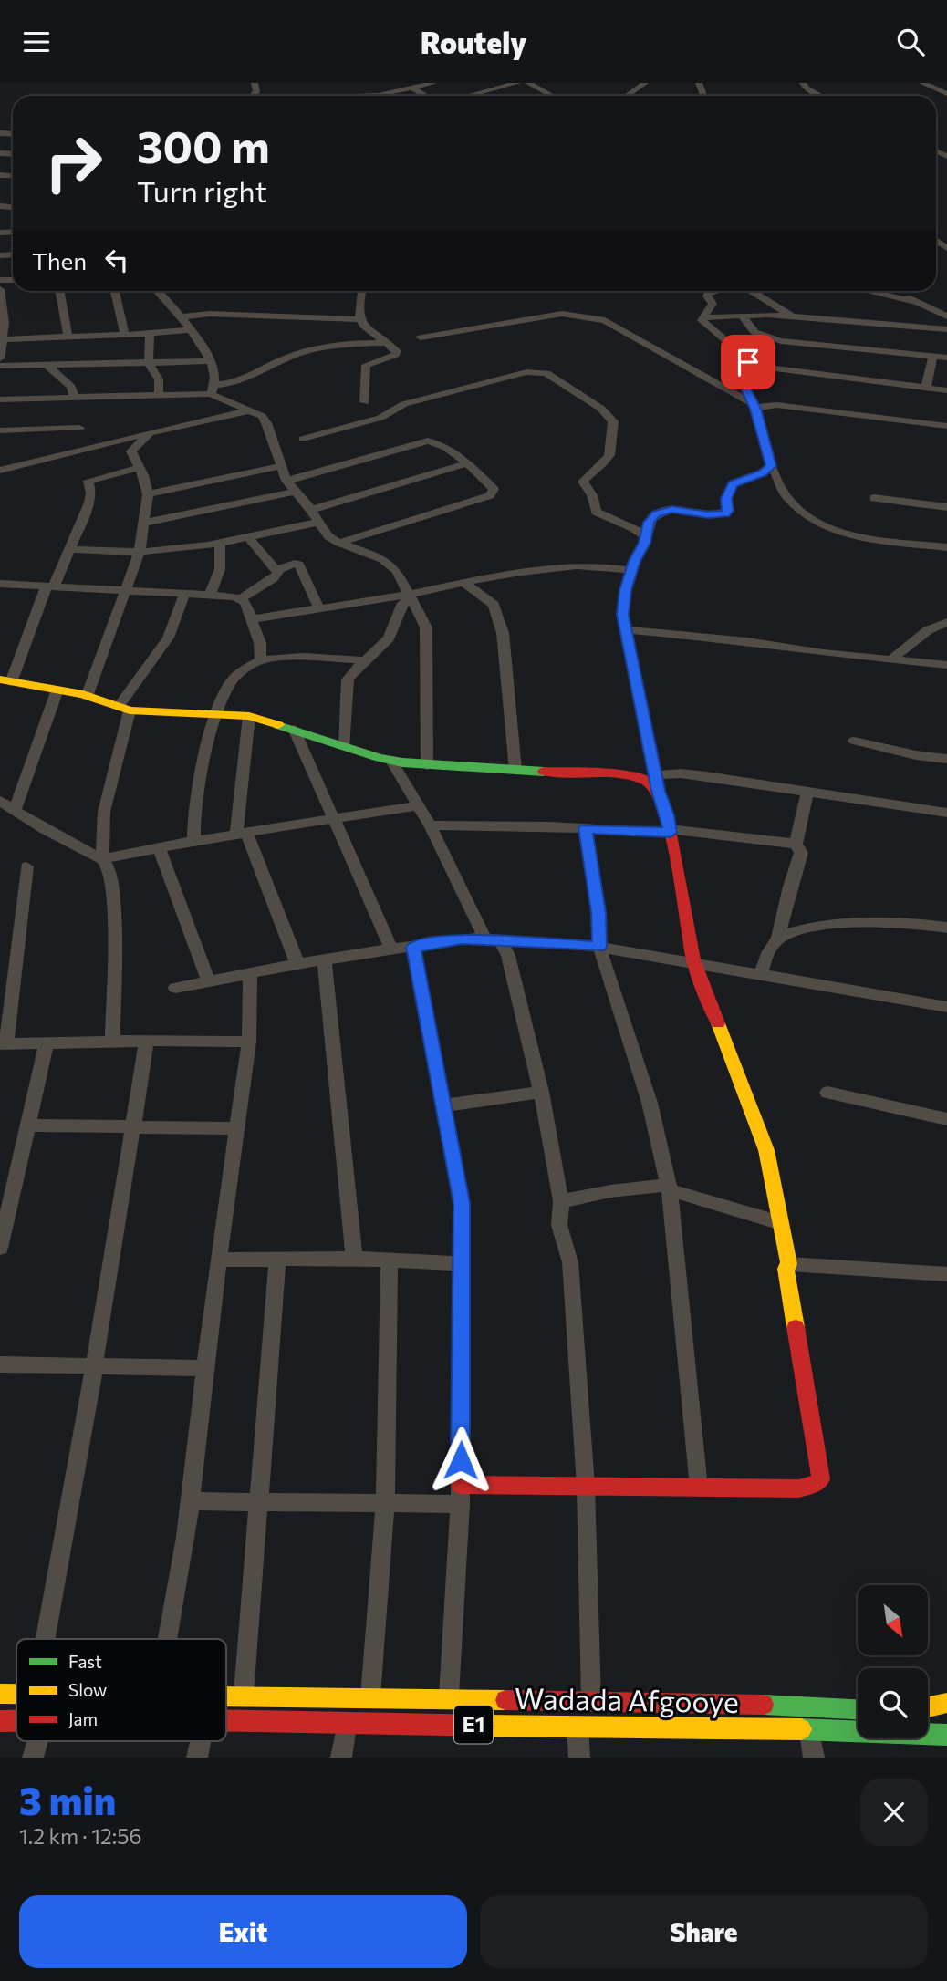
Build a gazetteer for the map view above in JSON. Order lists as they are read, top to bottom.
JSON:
{
  "streets": {
    "main road": ["Wadada Afgooye", "E1"]
  },
  "legend": ["Fast", "Slow", "Jam"],
  "north": "bottom right",
  "page": {
    "header": "Routely",
    "turn": ["300 m", "Turn right"],
    "then": "Then",
    "heading": ["3 min", "1.2 km · 12:56"],
    "buttons": ["Exit", "Share"]
  }
}
